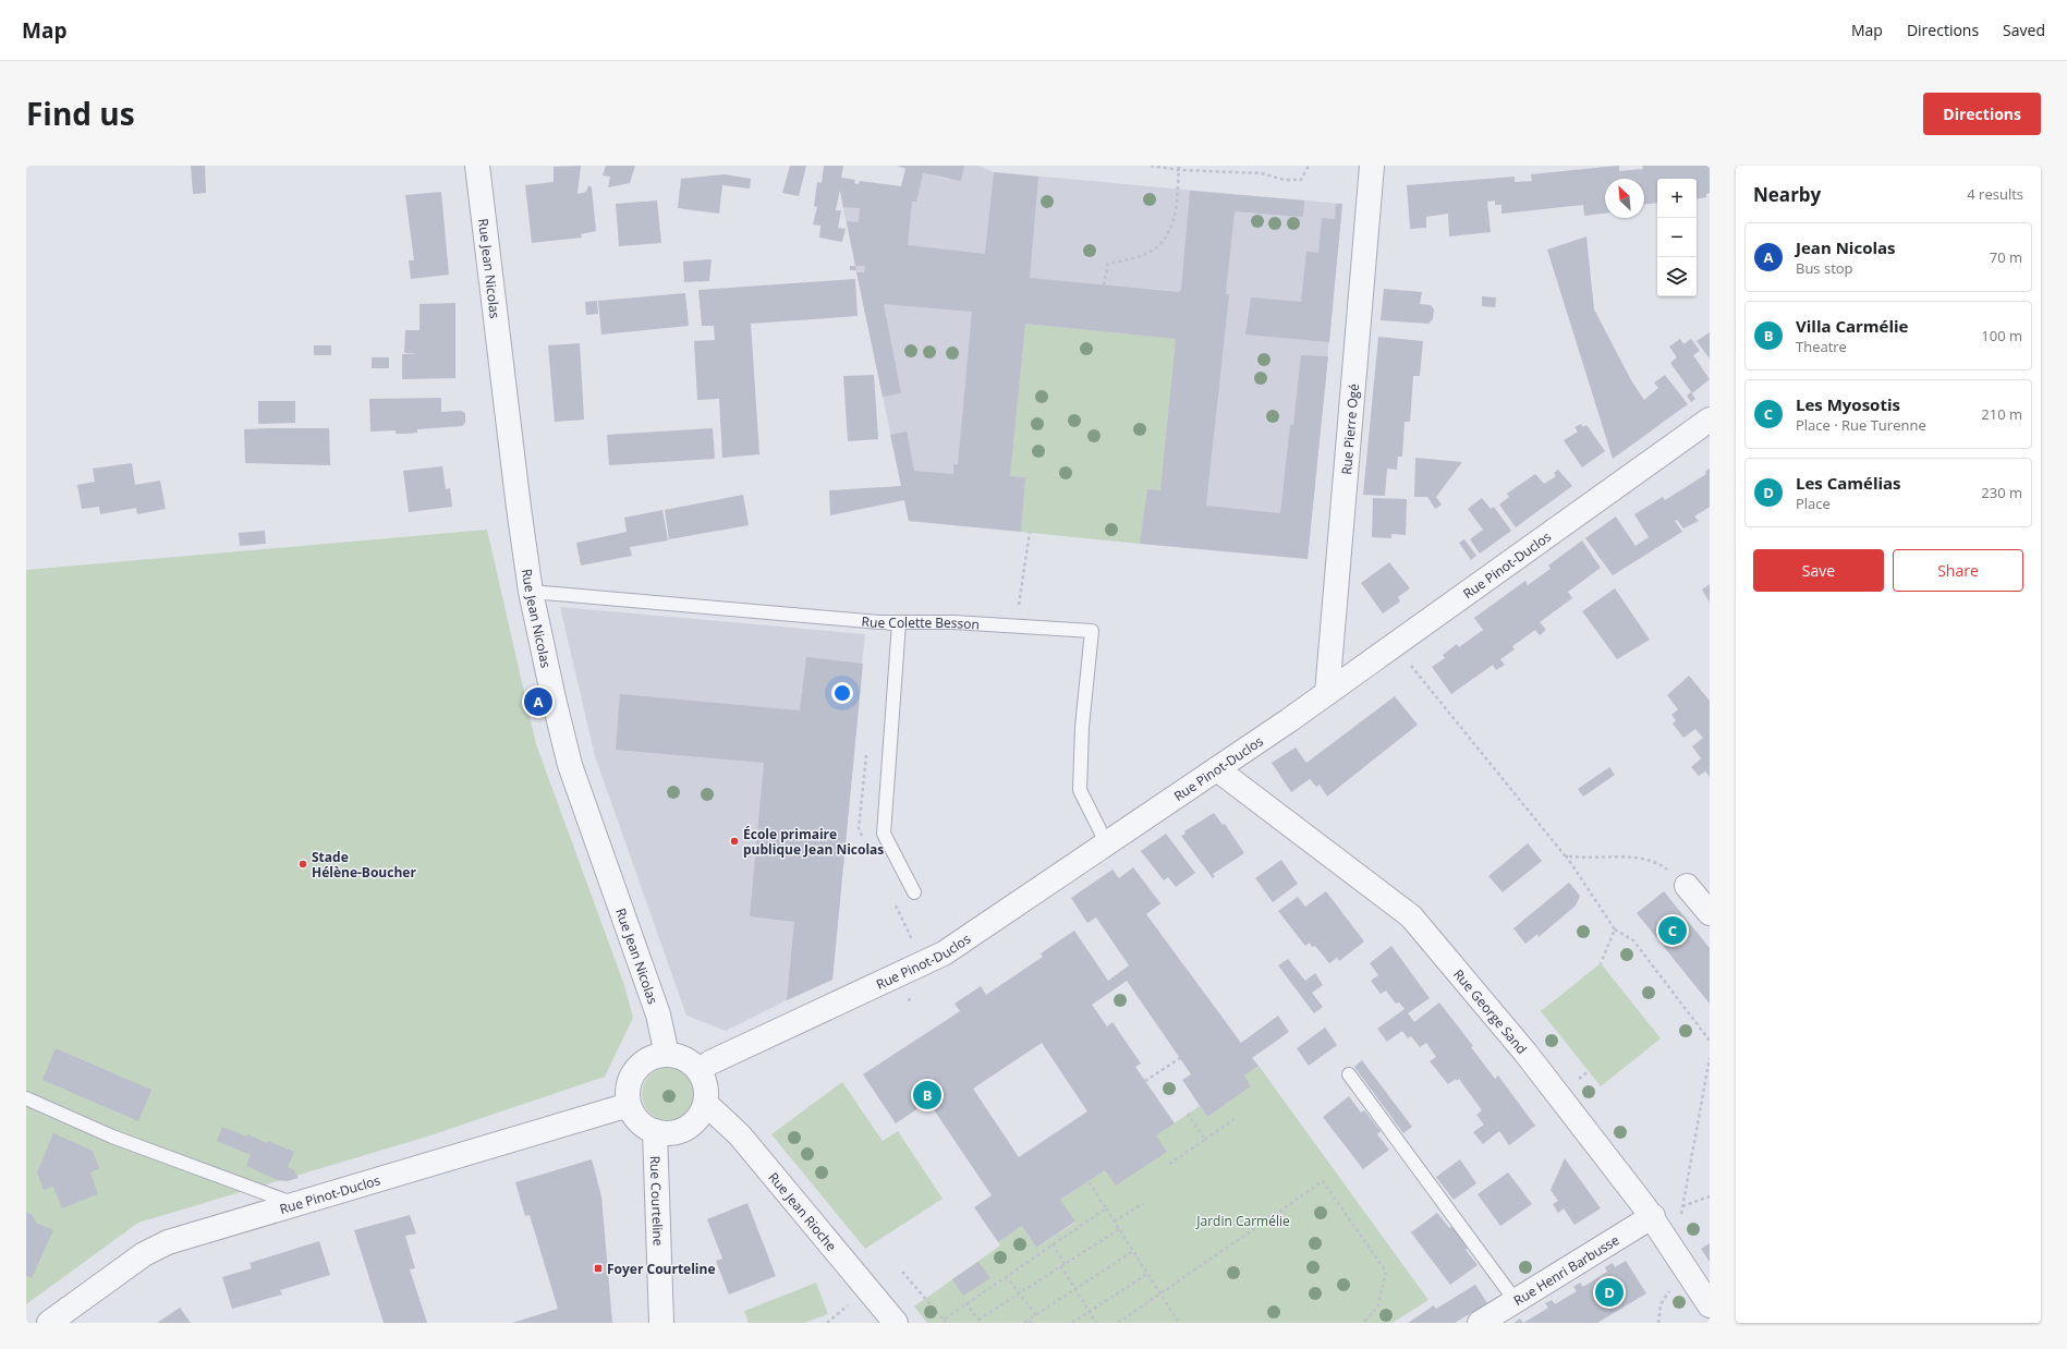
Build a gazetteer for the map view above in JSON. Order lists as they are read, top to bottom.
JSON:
{
  "streets": {
    "street": [
      "Rue Jean Nicolas",
      "Rue Pierre Ogé",
      "Rue Pinot-Duclos",
      "Rue George Sand",
      "Rue Courteline",
      "Rue Jean Rioche",
      "Rue Henri Barbusse"
    ],
    "lane": ["Rue Colette Besson"]
  },
  "crossings": [
    ["Rue Jean Nicolas", "Rue Pinot-Duclos"],
    ["Rue Jean Nicolas", "Rue Colette Besson"],
    ["Rue Jean Nicolas", "Rue Courteline"],
    ["Rue Jean Nicolas", "Rue Jean Rioche"],
    ["Rue Pierre Ogé", "Rue Pinot-Duclos"],
    ["Rue Pinot-Duclos", "Rue Colette Besson"],
    ["Rue Pinot-Duclos", "Rue George Sand"],
    ["Rue Pinot-Duclos", "Rue Courteline"],
    ["Rue Pinot-Duclos", "Rue Jean Rioche"],
    ["Rue George Sand", "Rue Henri Barbusse"],
    ["Rue Courteline", "Rue Jean Rioche"]
  ],
  "parks": ["Jardin Carmélie"],
  "places": {
    "other": ["École primaire publique Jean Nicolas", "Stade Hélène-Boucher"],
    "transit": ["Foyer Courteline"]
  },
  "north": "top left",
  "page": {
    "header": "Map",
    "nav": ["Map", "Directions", "Saved"],
    "title": "Find us",
    "buttons": [
      "Directions",
      ["Save", "Share"]
    ],
    "heading": ["Nearby", "4 results"],
    "map_buttons": ["+", "−"],
    "list": [
      {
        "mark": "A",
        "name": "Jean Nicolas",
        "note": "Bus stop",
        "value": "70 m"
      },
      {
        "mark": "B",
        "name": "Villa Carmélie",
        "note": "Theatre",
        "value": "100 m"
      },
      {
        "mark": "C",
        "name": "Les Myosotis",
        "note": "Place · Rue Turenne",
        "value": "210 m"
      },
      {
        "mark": "D",
        "name": "Les Camélias",
        "note": "Place",
        "value": "230 m"
      }
    ],
    "pins": [
      "A",
      "C",
      "B",
      "D"
    ]
  }
}
